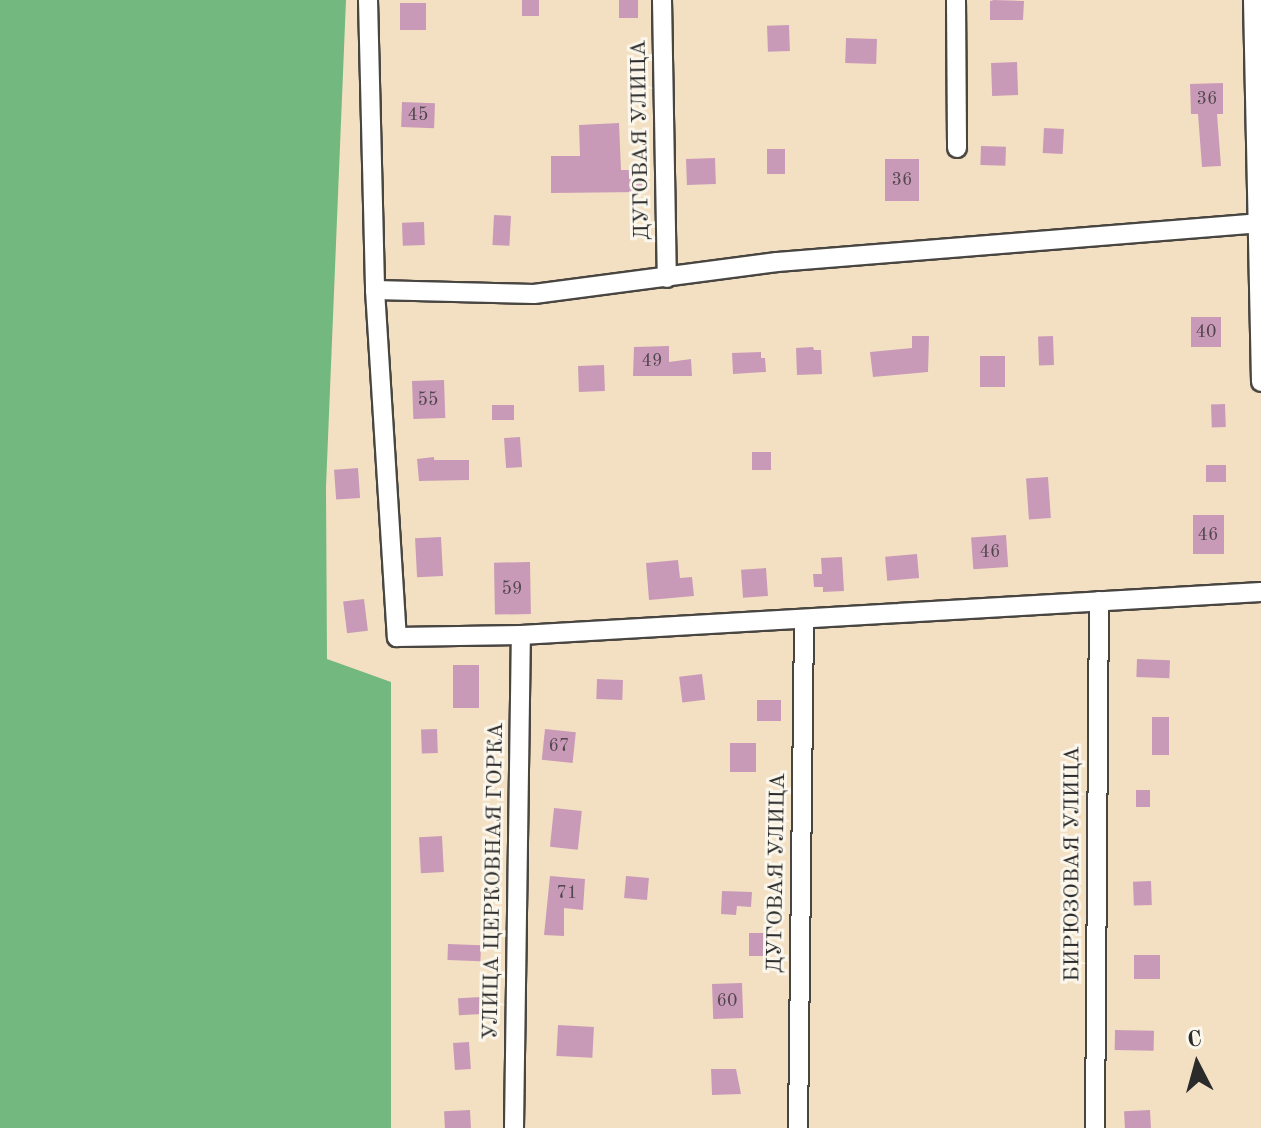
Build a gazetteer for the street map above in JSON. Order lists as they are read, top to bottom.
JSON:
{
  "streets": {
    "street": ["ДУГОВАЯ УЛИЦА", "БИРЮЗОВАЯ УЛИЦА", "УЛИЦА ЦЕРКОВНАЯ ГОРКА"]
  },
  "house_numbers": [
    "36",
    "45",
    "36",
    "40",
    "49",
    "55",
    "46",
    "46",
    "59",
    "67",
    "71",
    "60"
  ],
  "north": "top"
}
